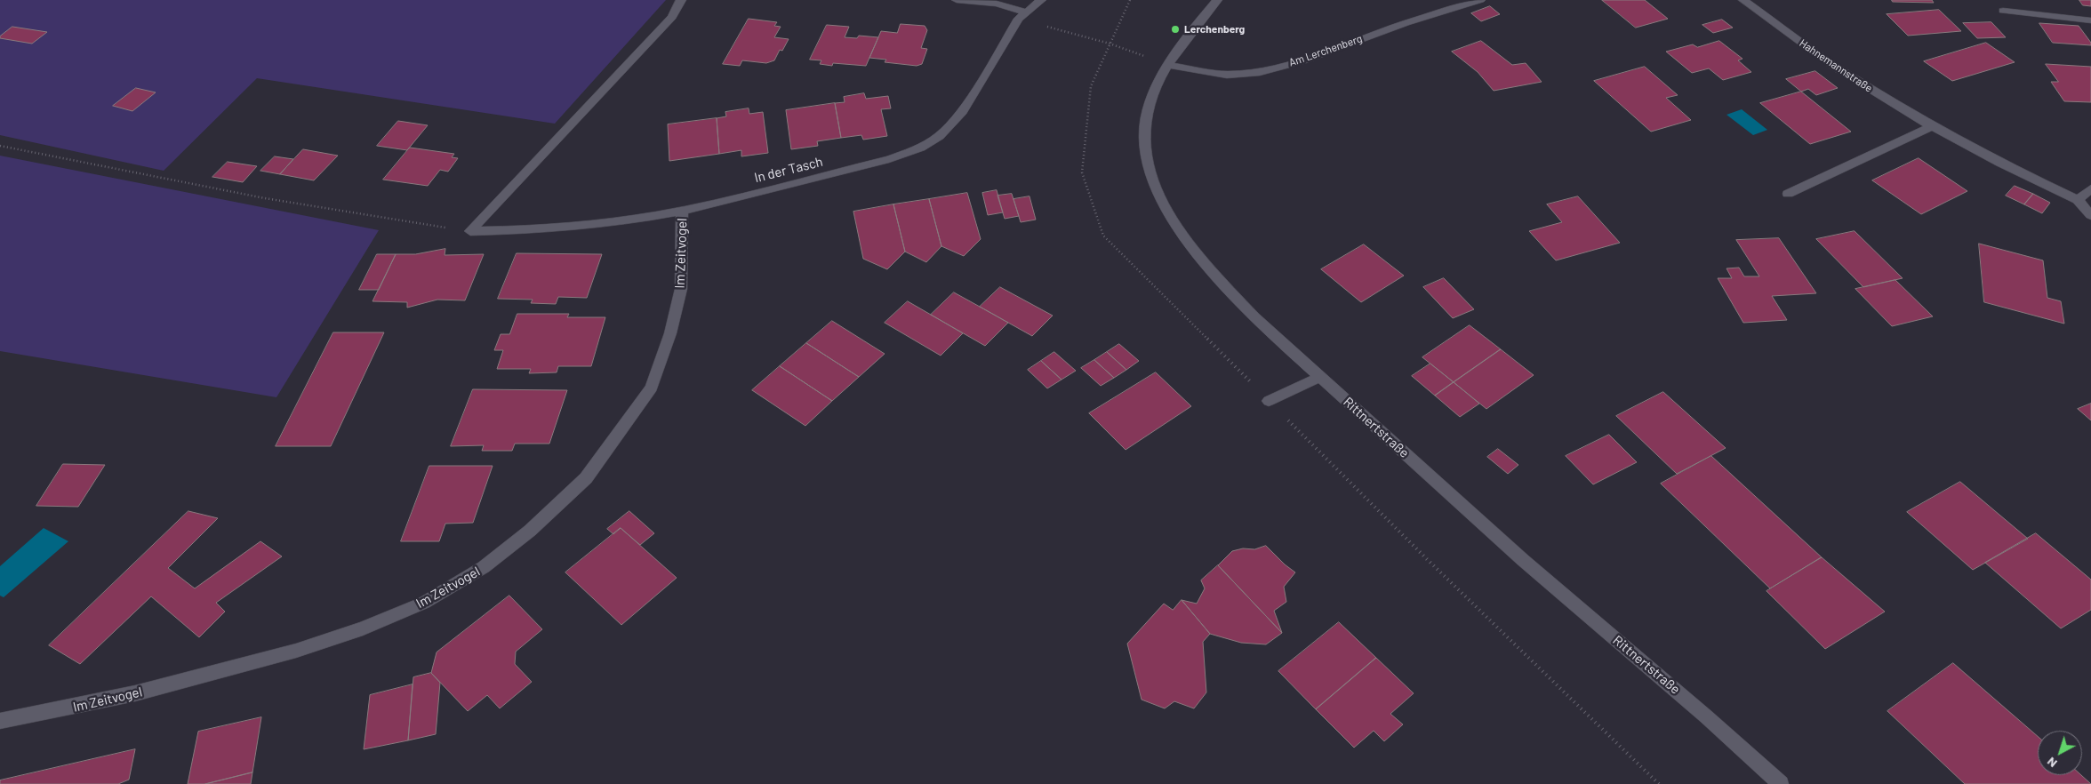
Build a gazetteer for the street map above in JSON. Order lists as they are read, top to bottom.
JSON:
{
  "streets": {
    "street": [
      "Am Lerchenberg",
      "Hahnemannstraße",
      "In der Tasch",
      "Im Zeitvogel",
      "Rittnertstraße"
    ]
  },
  "crossings": [
    ["Am Lerchenberg", "Rittnertstraße"],
    ["In der Tasch", "Im Zeitvogel"]
  ],
  "places": ["Lerchenberg"],
  "north": "bottom left"
}
